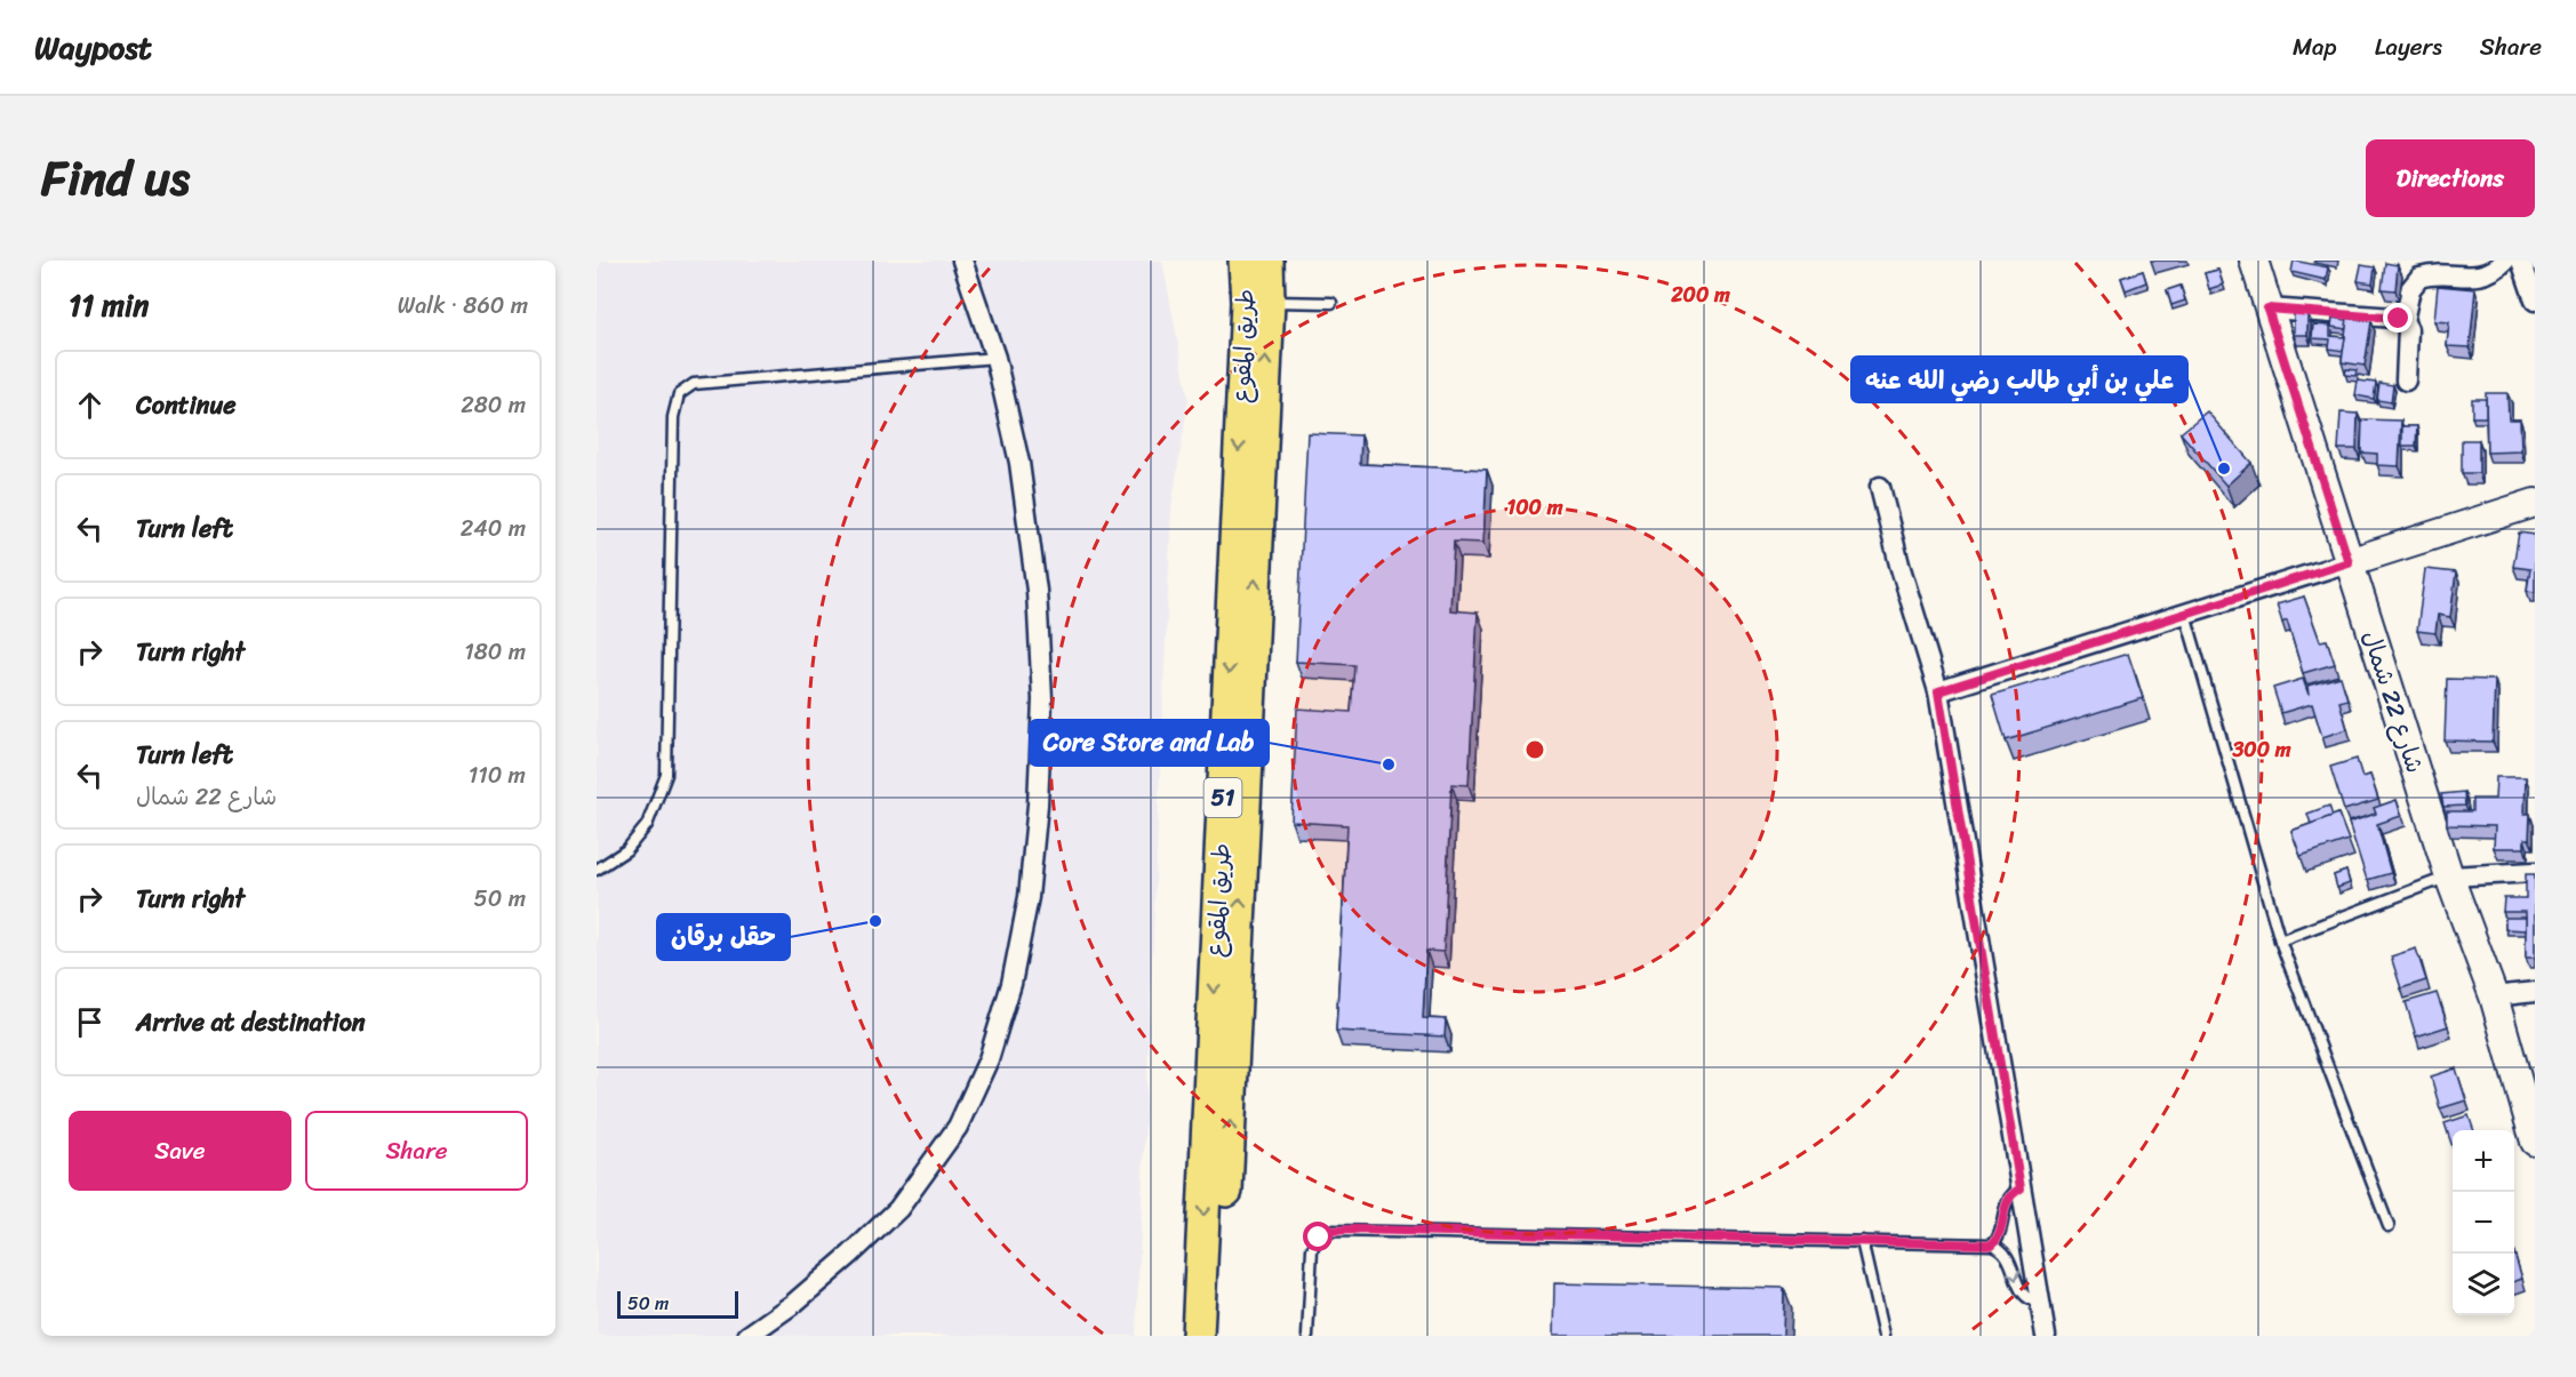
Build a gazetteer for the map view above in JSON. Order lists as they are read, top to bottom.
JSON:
{
  "streets": {
    "main road": ["طريق المقوع", "51"],
    "street": ["شارع 22 شمال"]
  },
  "places": ["علي بن أبي طالب رضي الله عنه", "Core Store and Lab", "حقل برقان"],
  "scale_bar": "50 m",
  "page": {
    "header": "Waypost",
    "nav": ["Map", "Layers", "Share"],
    "title": "Find us",
    "buttons": [
      "Directions",
      ["Save", "Share"]
    ],
    "heading": ["11 min", "Walk · 860 m"],
    "list": [
      ["Continue", "280 m"],
      ["Turn left", "240 m"],
      ["Turn right", "180 m"],
      ["Turn left", "شارع 22 شمال", "110 m"],
      ["Turn right", "50 m"],
      "Arrive at destination"
    ],
    "map_buttons": ["+", "−"],
    "scale": "50 m"
  },
  "rings": ["200 m", "100 m", "300 m"]
}
